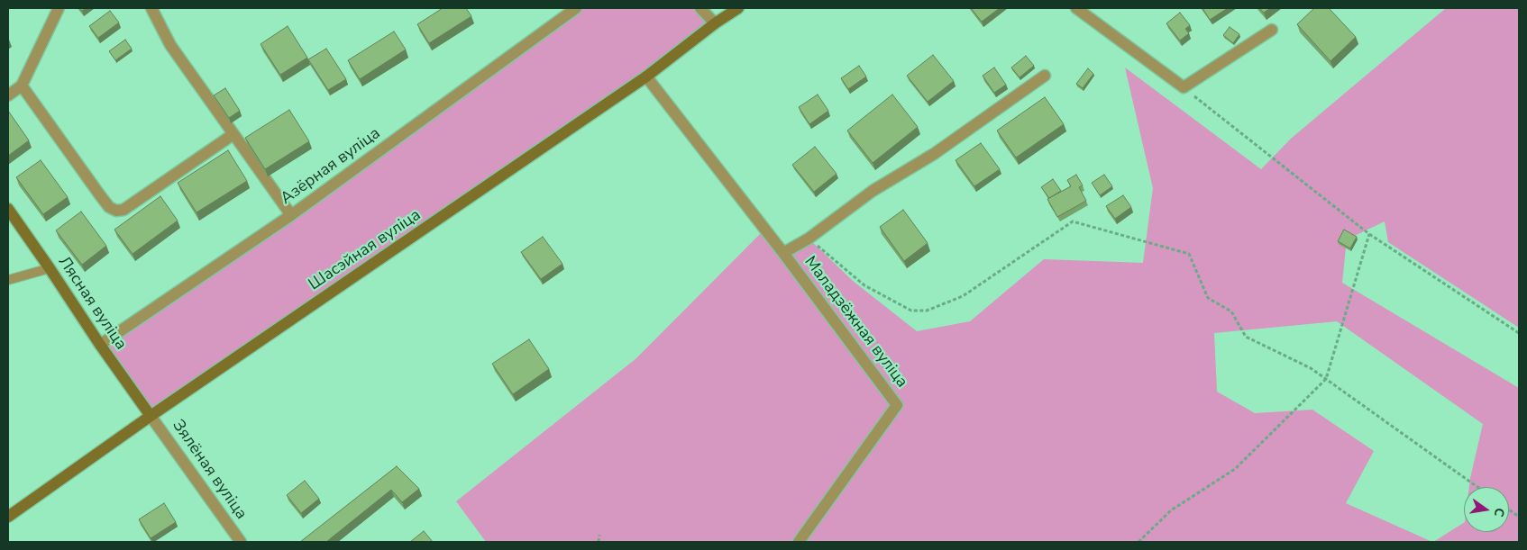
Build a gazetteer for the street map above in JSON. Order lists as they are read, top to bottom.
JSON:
{
  "streets": {
    "main road": ["Шасэйная вуліца", "Лясная вуліца"],
    "street": ["Азёрная вуліца", "Маладзёжная вуліца", "Зялёная вуліца"]
  },
  "crossings": [
    ["Азёрная вуліца", "Лясная вуліца"],
    ["Шасэйная вуліца", "Лясная вуліца"],
    ["Шасэйная вуліца", "Маладзёжная вуліца"],
    ["Шасэйная вуліца", "Зялёная вуліца"],
    ["Лясная вуліца", "Зялёная вуліца"]
  ],
  "north": "right"
}
